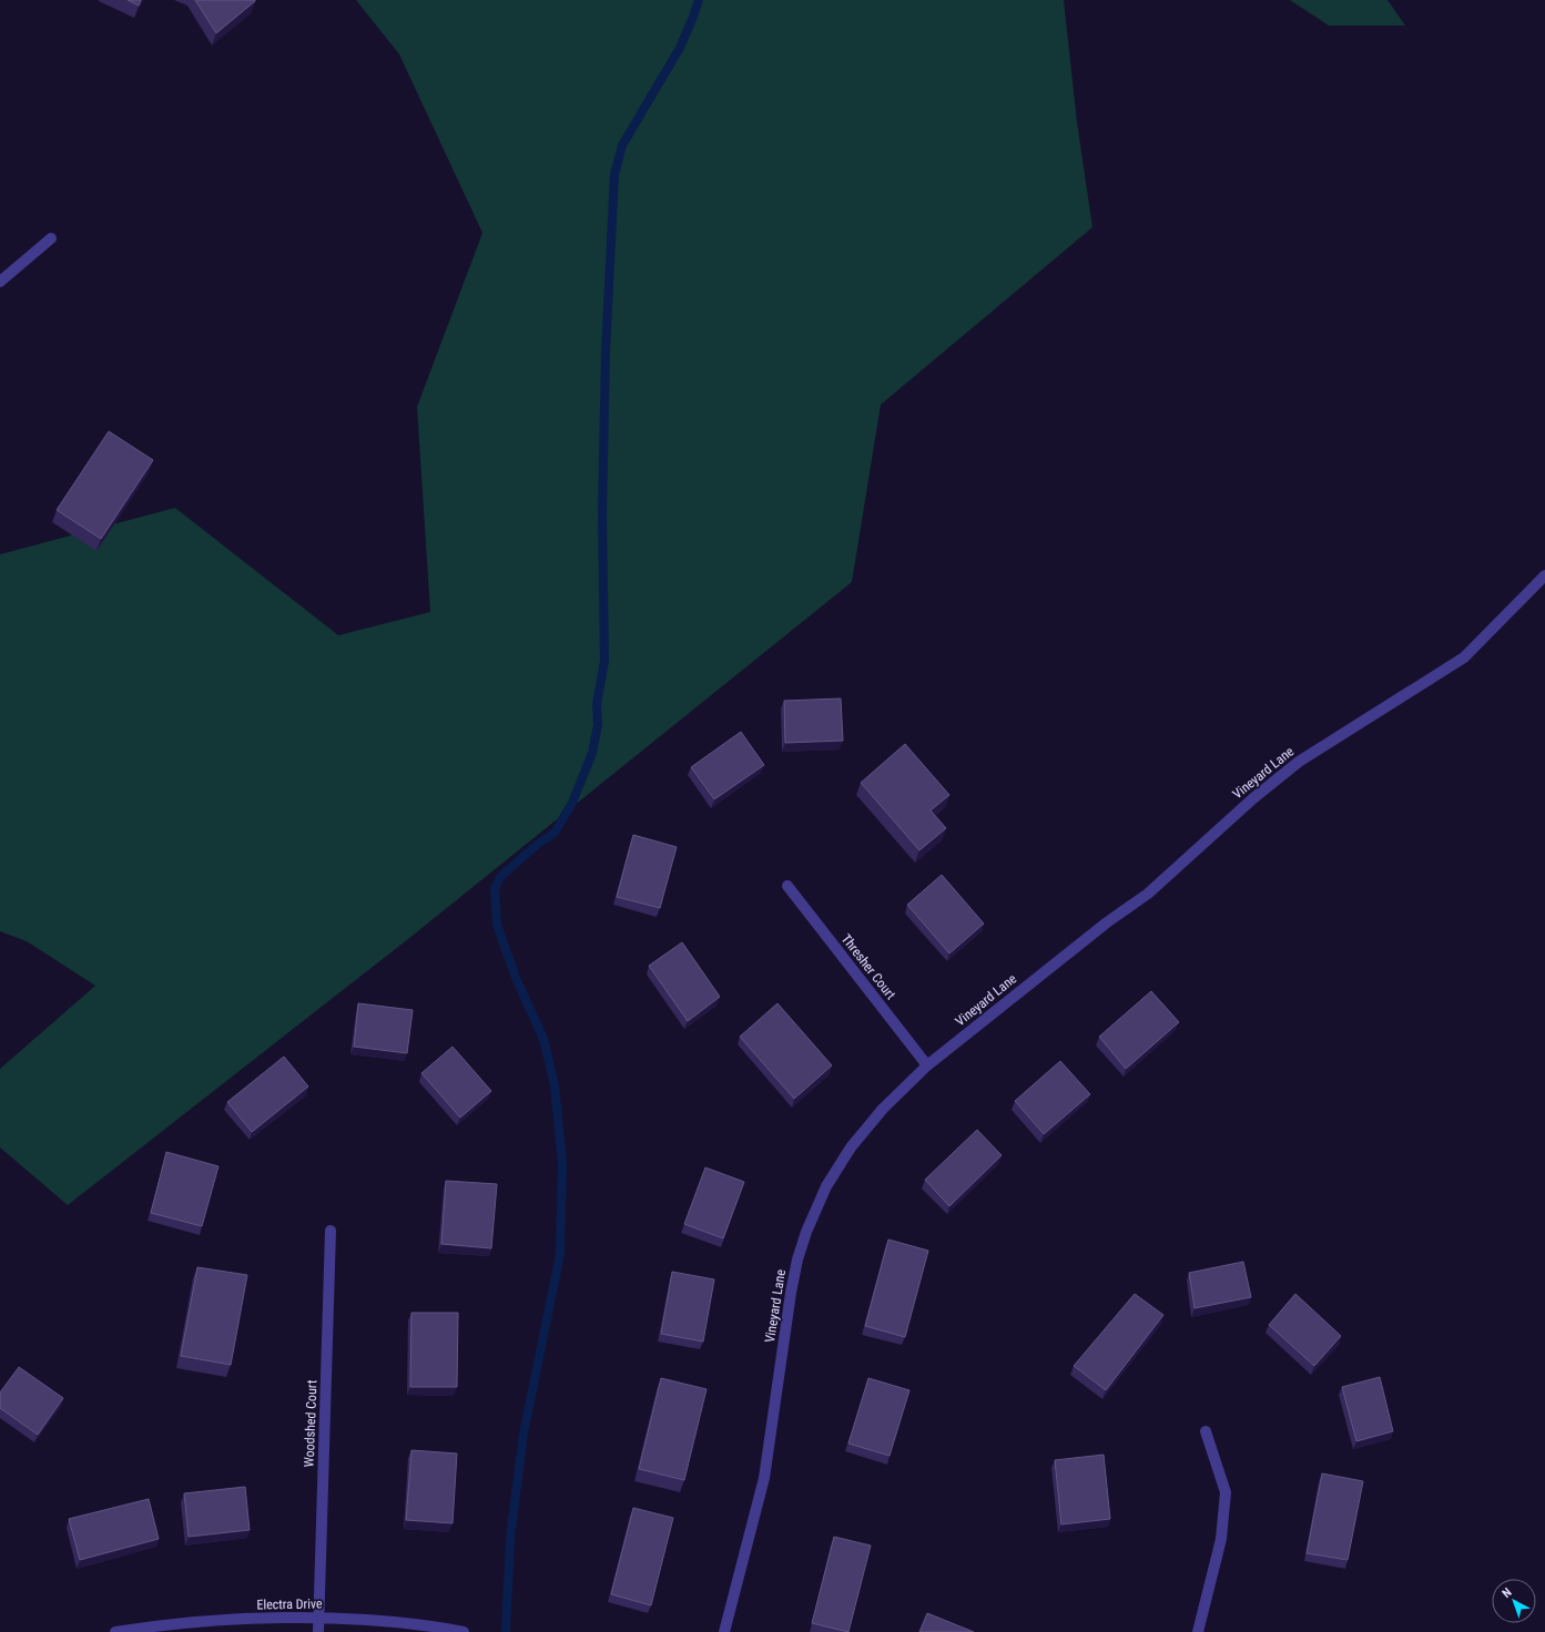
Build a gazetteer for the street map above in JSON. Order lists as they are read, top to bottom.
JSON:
{
  "streets": {
    "street": [
      "Vineyard Lane",
      "Thresher Court",
      "Woodshed Court",
      "Electra Drive"
    ]
  },
  "crossings": [
    ["Vineyard Lane", "Thresher Court"],
    ["Woodshed Court", "Electra Drive"]
  ],
  "north": "top left"
}
